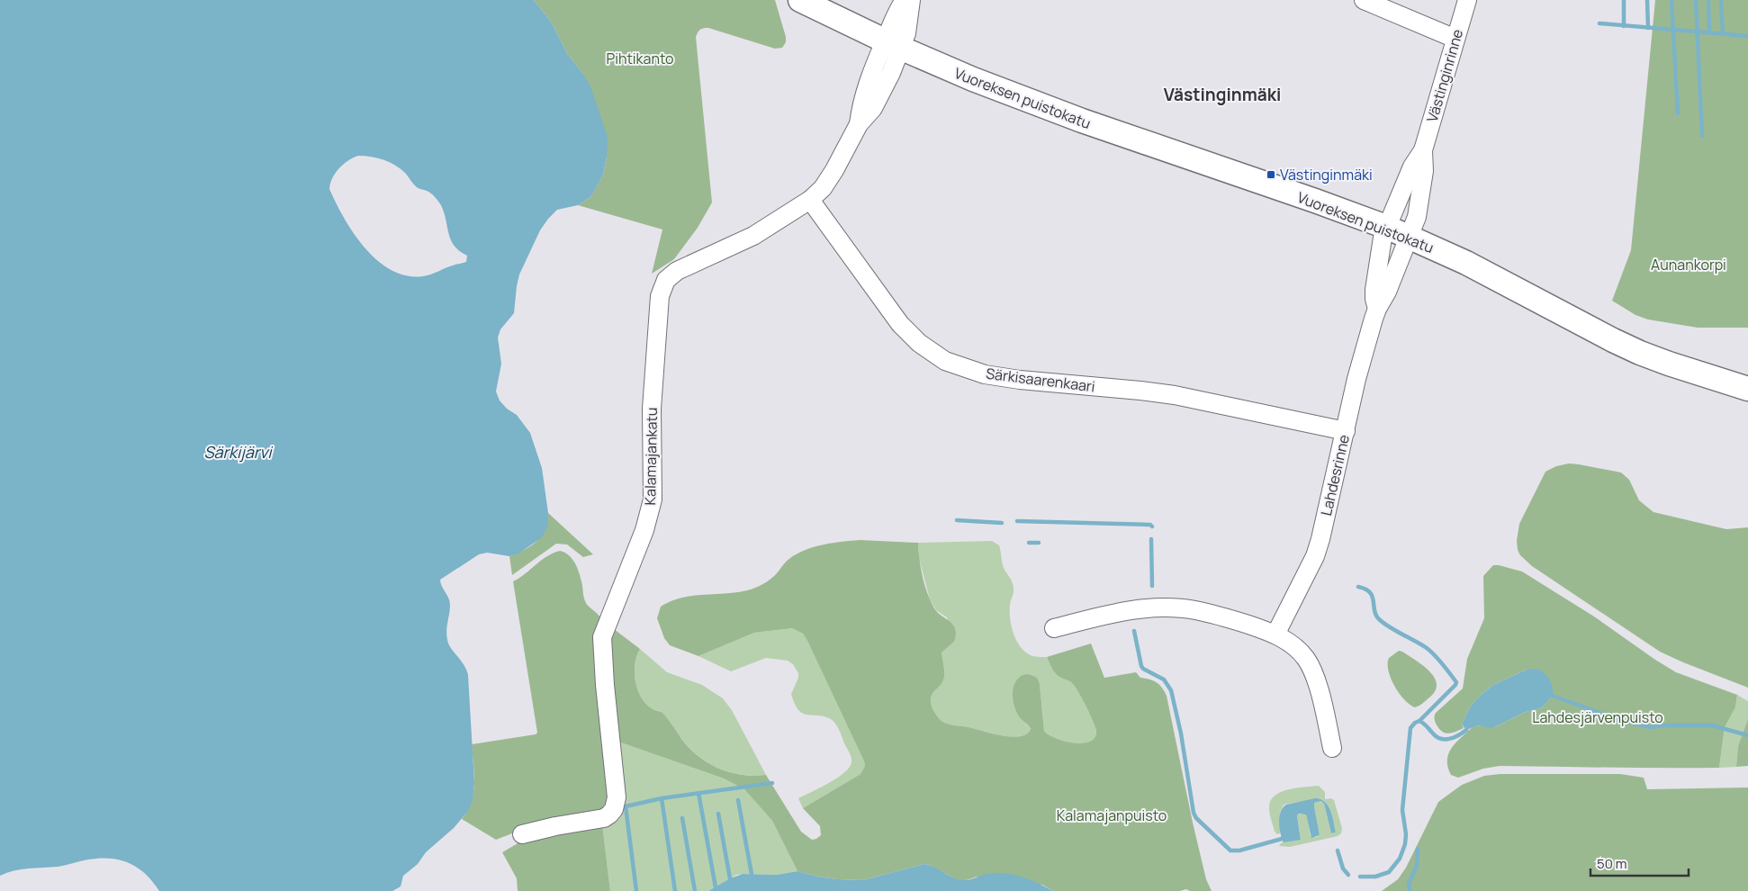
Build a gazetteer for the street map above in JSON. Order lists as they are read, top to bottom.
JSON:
{
  "streets": {
    "main road": ["Vuoreksen puistokatu"],
    "street": [
      "Västinginrinne",
      "Särkisaarenkaari",
      "Kalamajankatu",
      "Lahdesrinne"
    ]
  },
  "crossings": [
    ["Västinginrinne", "Vuoreksen puistokatu"],
    ["Västinginrinne", "Lahdesrinne"],
    ["Vuoreksen puistokatu", "Kalamajankatu"],
    ["Vuoreksen puistokatu", "Lahdesrinne"],
    ["Särkisaarenkaari", "Kalamajankatu"],
    ["Särkisaarenkaari", "Lahdesrinne"]
  ],
  "districts": ["Västinginmäki"],
  "water": ["Särkijärvi"],
  "parks": [
    "Pihtikanto",
    "Aunankorpi",
    "Lahdesjärvenpuisto",
    "Kalamajanpuisto"
  ],
  "places": {
    "transit": ["Västinginmäki"]
  },
  "scale_bar": "50 m"
}
